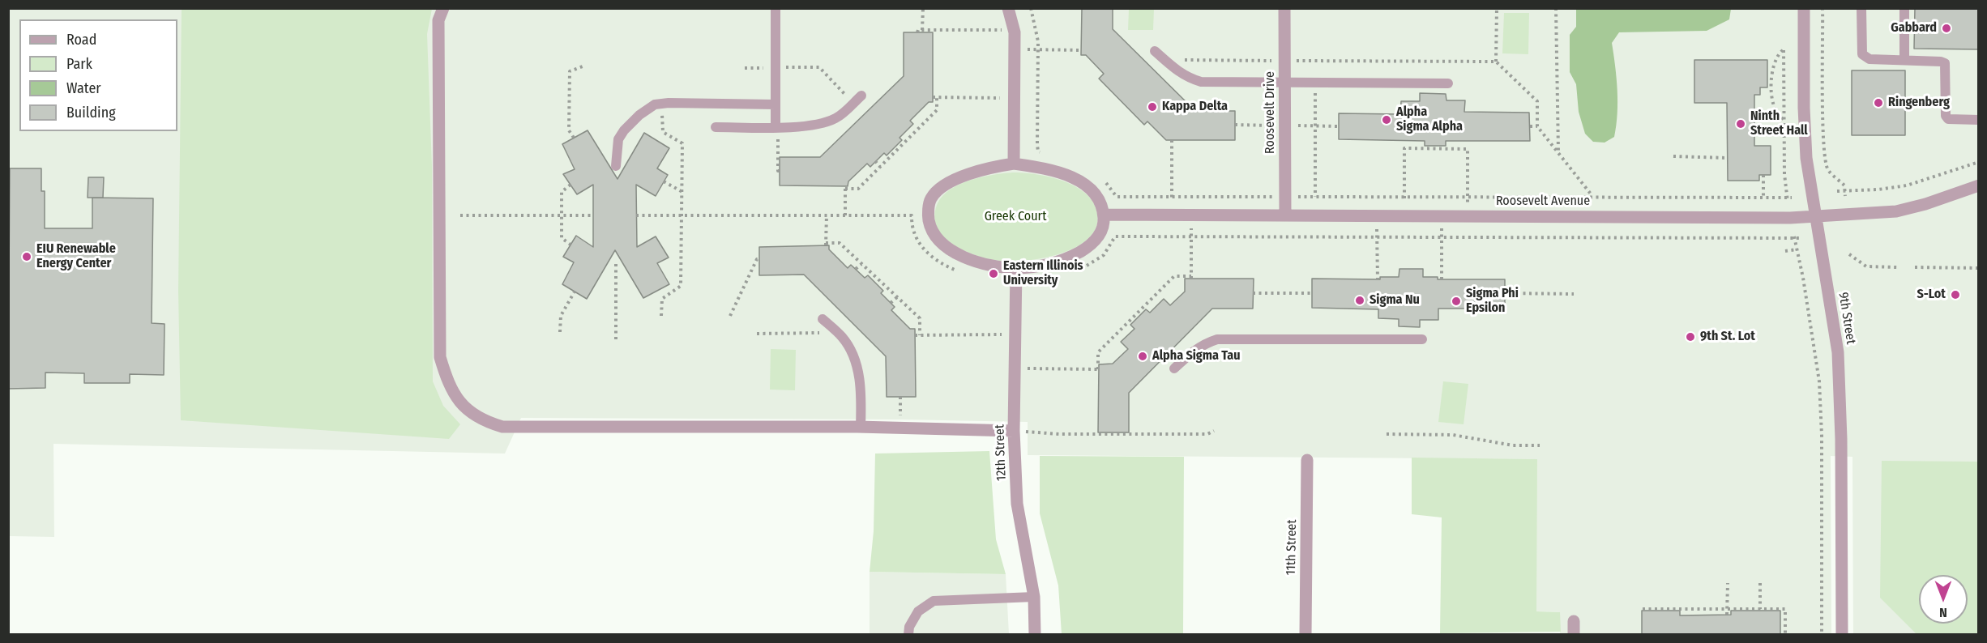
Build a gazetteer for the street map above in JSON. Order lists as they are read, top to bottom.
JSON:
{
  "streets": {
    "street": [
      "Roosevelt Drive",
      "Roosevelt Avenue",
      "9th Street",
      "12th Street",
      "11th Street"
    ]
  },
  "crossings": [
    ["Roosevelt Drive", "Roosevelt Avenue"],
    ["Roosevelt Avenue", "9th Street"],
    ["Roosevelt Avenue", "12th Street"]
  ],
  "parks": ["Greek Court"],
  "places": [
    "Gabbard",
    "Ringenberg",
    "Kappa Delta",
    "Alpha Sigma Alpha",
    "Ninth Street Hall",
    "EIU Renewable Energy Center",
    "Eastern Illinois University",
    "S-Lot",
    "Sigma Nu",
    "Sigma Phi Epsilon",
    "9th St. Lot",
    "Alpha Sigma Tau"
  ],
  "legend": [
    "Road",
    "Park",
    "Water",
    "Building"
  ],
  "north": "bottom"
}
